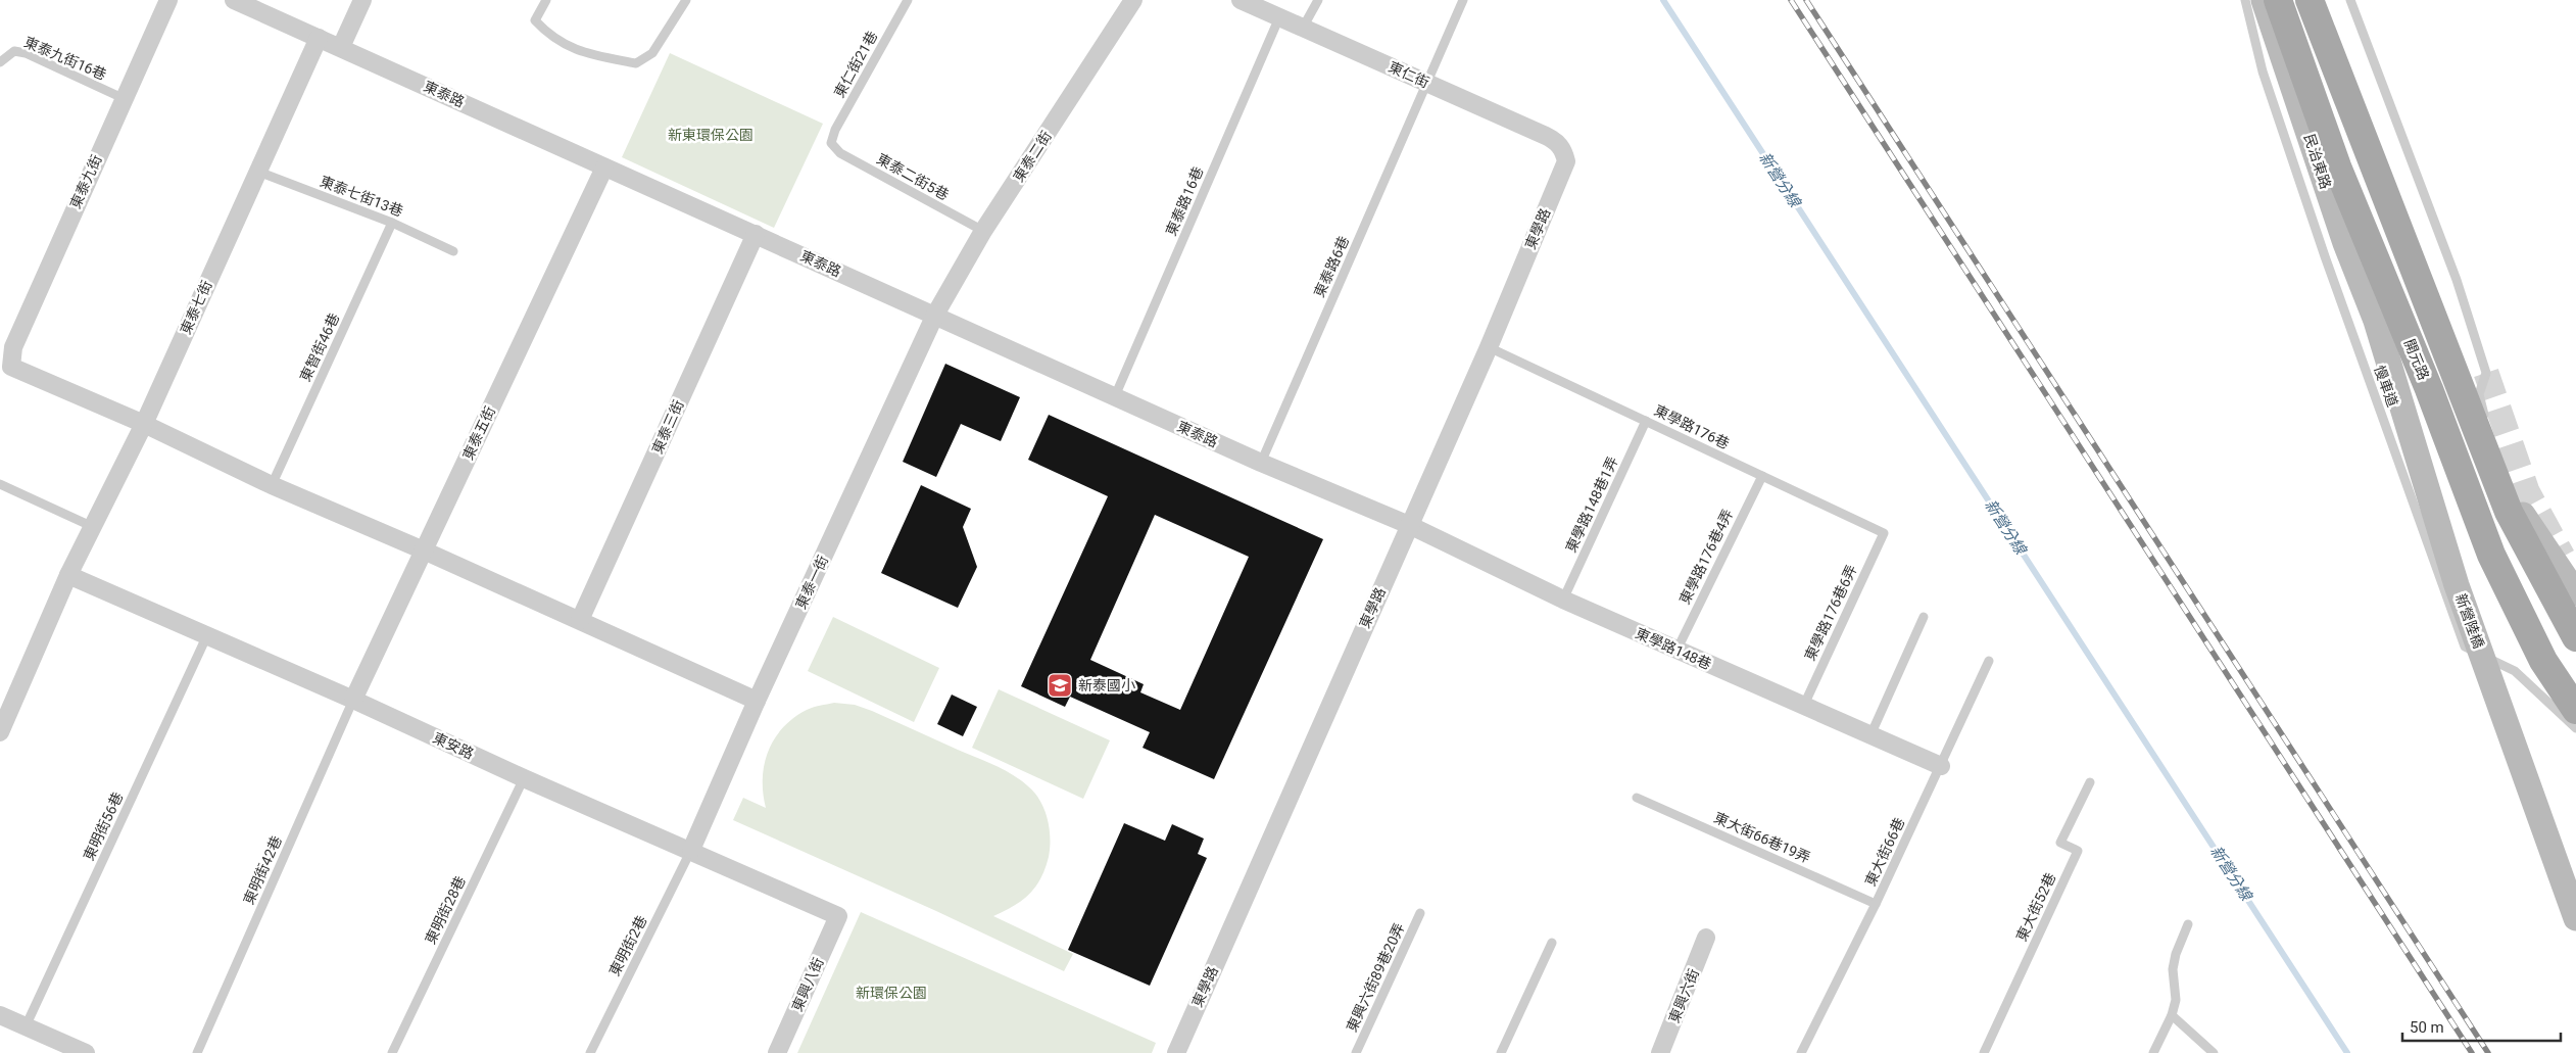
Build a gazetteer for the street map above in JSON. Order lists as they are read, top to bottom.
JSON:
{
  "streets": {
    "main road": ["開元路"],
    "street": [
      "東仁街",
      "東泰路",
      "東泰二街",
      "民治東路",
      "東泰九街",
      "東學路",
      "東泰七街",
      "東泰三街",
      "東泰五街",
      "東泰一街",
      "新營陸橋",
      "東學路148巷",
      "東安路",
      "東興八街",
      "東興六街"
    ],
    "lane": [
      "東泰九街16巷",
      "東仁街21巷",
      "東泰二街5巷",
      "東泰七街13巷",
      "東泰路16巷",
      "東泰路6巷",
      "東智街46巷",
      "慢車道",
      "東學路176巷",
      "東學路148巷1弄",
      "東學路176巷4弄",
      "東學路176巷6弄",
      "東明街56巷",
      "東大街66巷19弄",
      "東大街66巷",
      "東明街42巷",
      "東大街52巷",
      "東明街28巷",
      "東明街2巷",
      "東興六街89巷20弄"
    ]
  },
  "crossings": [
    ["東泰九街16巷", "東泰九街"],
    ["東仁街21巷", "東泰二街5巷"],
    ["東仁街", "東泰路16巷"],
    ["東仁街", "東學路"],
    ["東仁街", "東泰路6巷"],
    ["東泰路", "東泰二街"],
    ["東泰路", "東泰路16巷"],
    ["東泰路", "東學路"],
    ["東泰路", "東泰路6巷"],
    ["東泰路", "東泰七街"],
    ["東泰路", "東泰三街"],
    ["東泰路", "東泰五街"],
    ["東泰路", "東泰一街"],
    ["東泰路", "東學路148巷"],
    ["東泰二街", "東泰二街5巷"],
    ["東泰二街", "東泰一街"],
    ["民治東路", "新營陸橋"],
    ["東泰九街", "東泰七街"],
    ["東泰七街13巷", "東泰七街"],
    ["東泰七街13巷", "東智街46巷"],
    ["東學路", "東學路176巷"],
    ["東學路", "東學路148巷"],
    ["東泰七街", "東安路"],
    ["東學路176巷", "東學路148巷1弄"],
    ["東學路176巷", "東學路176巷4弄"],
    ["東學路176巷", "東學路176巷6弄"],
    ["東泰五街", "東安路"],
    ["東泰五街", "東明街42巷"],
    ["東學路148巷1弄", "東學路148巷"],
    ["東學路176巷4弄", "東學路148巷"],
    ["東泰一街", "東安路"],
    ["東泰一街", "東明街2巷"],
    ["東學路176巷6弄", "東學路148巷"],
    ["東學路148巷", "東大街66巷"],
    ["東安路", "東明街56巷"],
    ["東安路", "東明街42巷"],
    ["東安路", "東明街28巷"],
    ["東安路", "東明街2巷"],
    ["東安路", "東興八街"],
    ["東大街66巷19弄", "東大街66巷"]
  ],
  "water": ["新營分線"],
  "parks": ["新東環保公園", "新環保公園"],
  "places": {
    "school or university": ["新泰國小"]
  },
  "scale_bar": "50 m"
}
